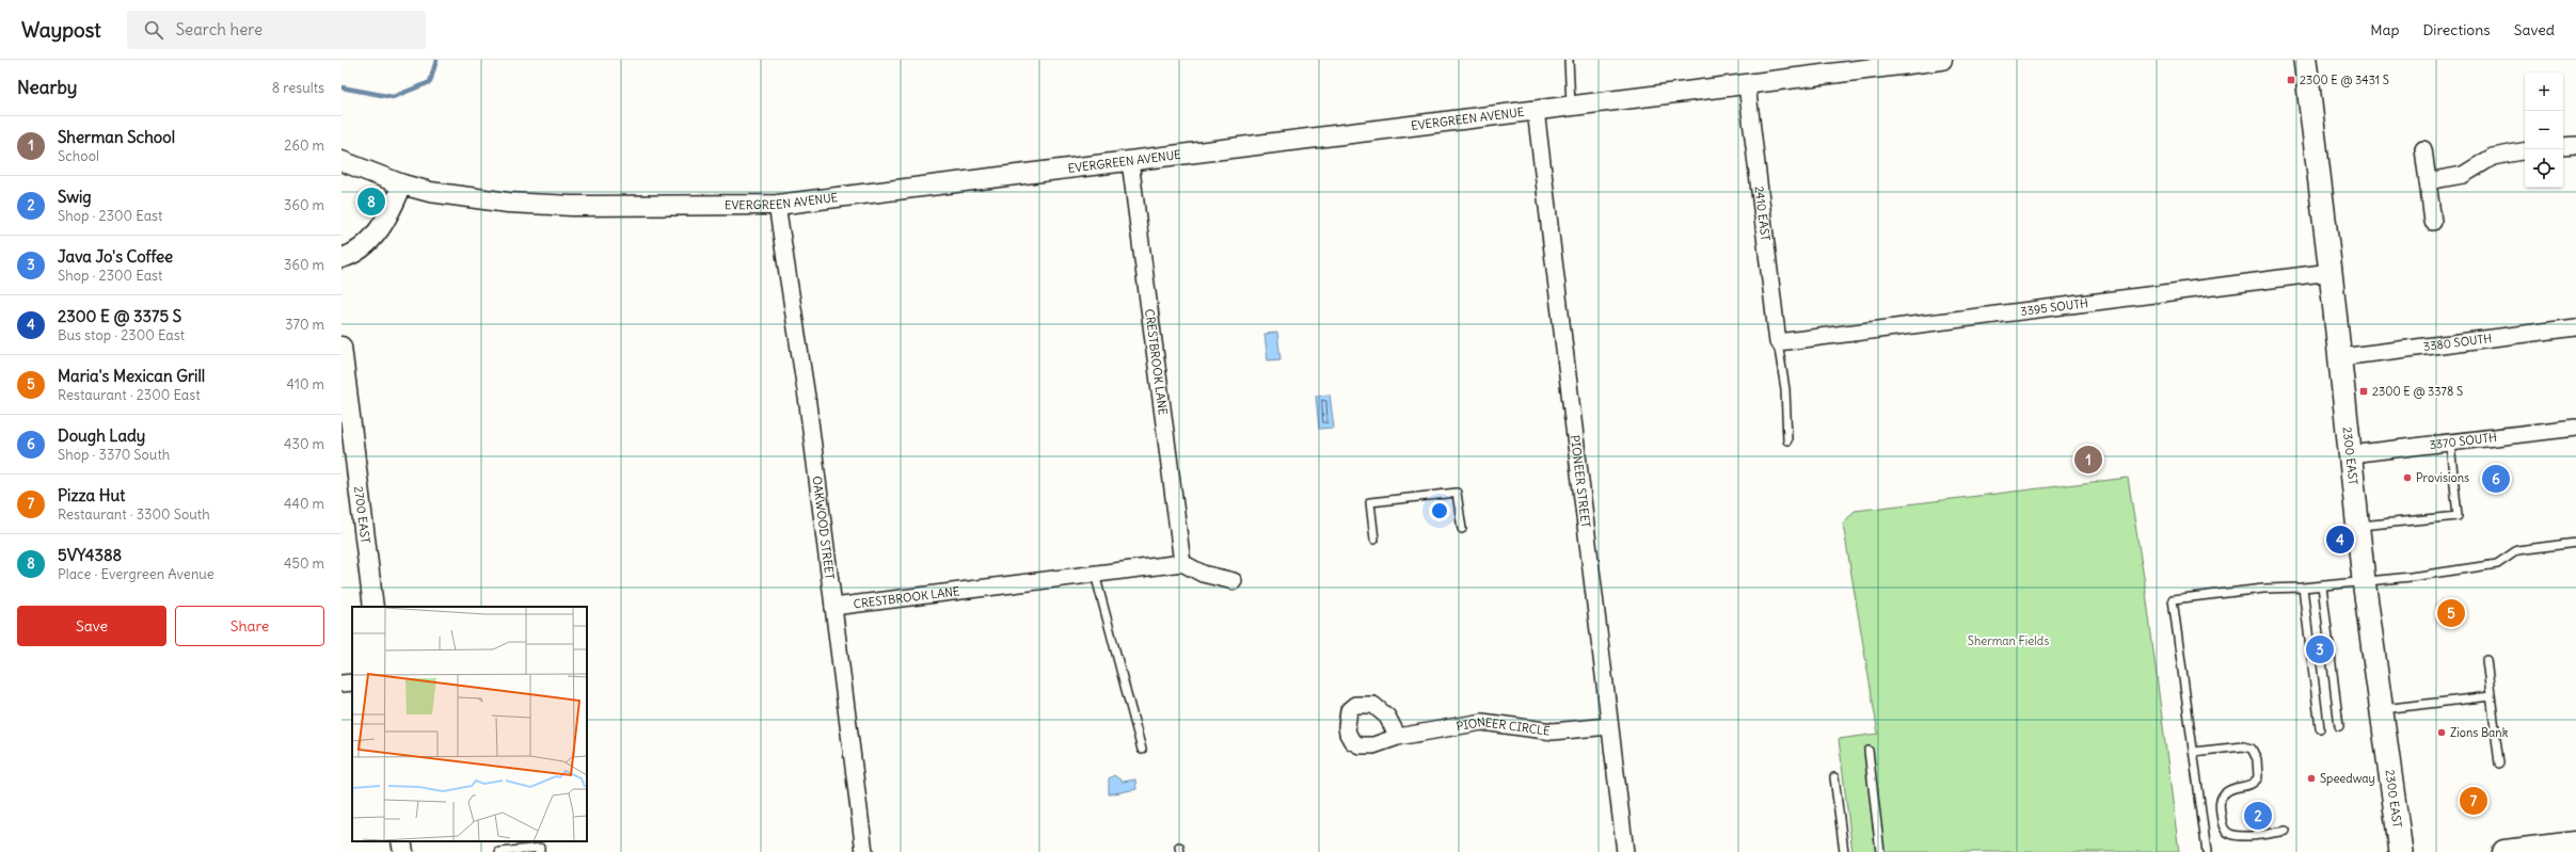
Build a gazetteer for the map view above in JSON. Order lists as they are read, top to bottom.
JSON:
{
  "streets": {
    "main road": ["2300 EAST"],
    "street": [
      "EVERGREEN AVENUE",
      "2410 EAST",
      "3395 SOUTH",
      "3380 SOUTH",
      "CRESTBROOK LANE",
      "3370 SOUTH",
      "PIONEER STREET",
      "2700 EAST",
      "OAKWOOD STREET",
      "PIONEER CIRCLE"
    ]
  },
  "crossings": [
    ["EVERGREEN AVENUE", "2410 EAST"],
    ["EVERGREEN AVENUE", "CRESTBROOK LANE"],
    ["EVERGREEN AVENUE", "PIONEER STREET"],
    ["EVERGREEN AVENUE", "OAKWOOD STREET"],
    ["2410 EAST", "3395 SOUTH"],
    ["3395 SOUTH", "2300 EAST"],
    ["3380 SOUTH", "2300 EAST"],
    ["CRESTBROOK LANE", "OAKWOOD STREET"],
    ["3370 SOUTH", "2300 EAST"],
    ["PIONEER STREET", "PIONEER CIRCLE"]
  ],
  "parks": ["Sherman Fields"],
  "places": {
    "transit": ["2300 E @ 3431 S", "2300 E @ 3378 S"],
    "other": ["Provisions", "Zions Bank", "Speedway"]
  },
  "page": {
    "header": "Waypost",
    "search": "Search here",
    "nav": ["Map", "Directions", "Saved"],
    "heading": ["Nearby", "8 results"],
    "map_buttons": ["+", "−"],
    "list": [
      {
        "mark": "1",
        "name": "Sherman School",
        "note": "School",
        "value": "260 m"
      },
      {
        "mark": "2",
        "name": "Swig",
        "note": "Shop · 2300 East",
        "value": "360 m"
      },
      {
        "mark": "3",
        "name": "Java Jo's Coffee",
        "note": "Shop · 2300 East",
        "value": "360 m"
      },
      {
        "mark": "4",
        "name": "2300 E @ 3375 S",
        "note": "Bus stop · 2300 East",
        "value": "370 m"
      },
      {
        "mark": "5",
        "name": "Maria's Mexican Grill",
        "note": "Restaurant · 2300 East",
        "value": "410 m"
      },
      {
        "mark": "6",
        "name": "Dough Lady",
        "note": "Shop · 3370 South",
        "value": "430 m"
      },
      {
        "mark": "7",
        "name": "Pizza Hut",
        "note": "Restaurant · 3300 South",
        "value": "440 m"
      },
      {
        "mark": "8",
        "name": "5VY4388",
        "note": "Place · Evergreen Avenue",
        "value": "450 m"
      }
    ],
    "pins": [
      "8",
      "1",
      "6",
      "4",
      "5",
      "3",
      "7",
      "2"
    ],
    "buttons": ["Save", "Share"]
  }
}
